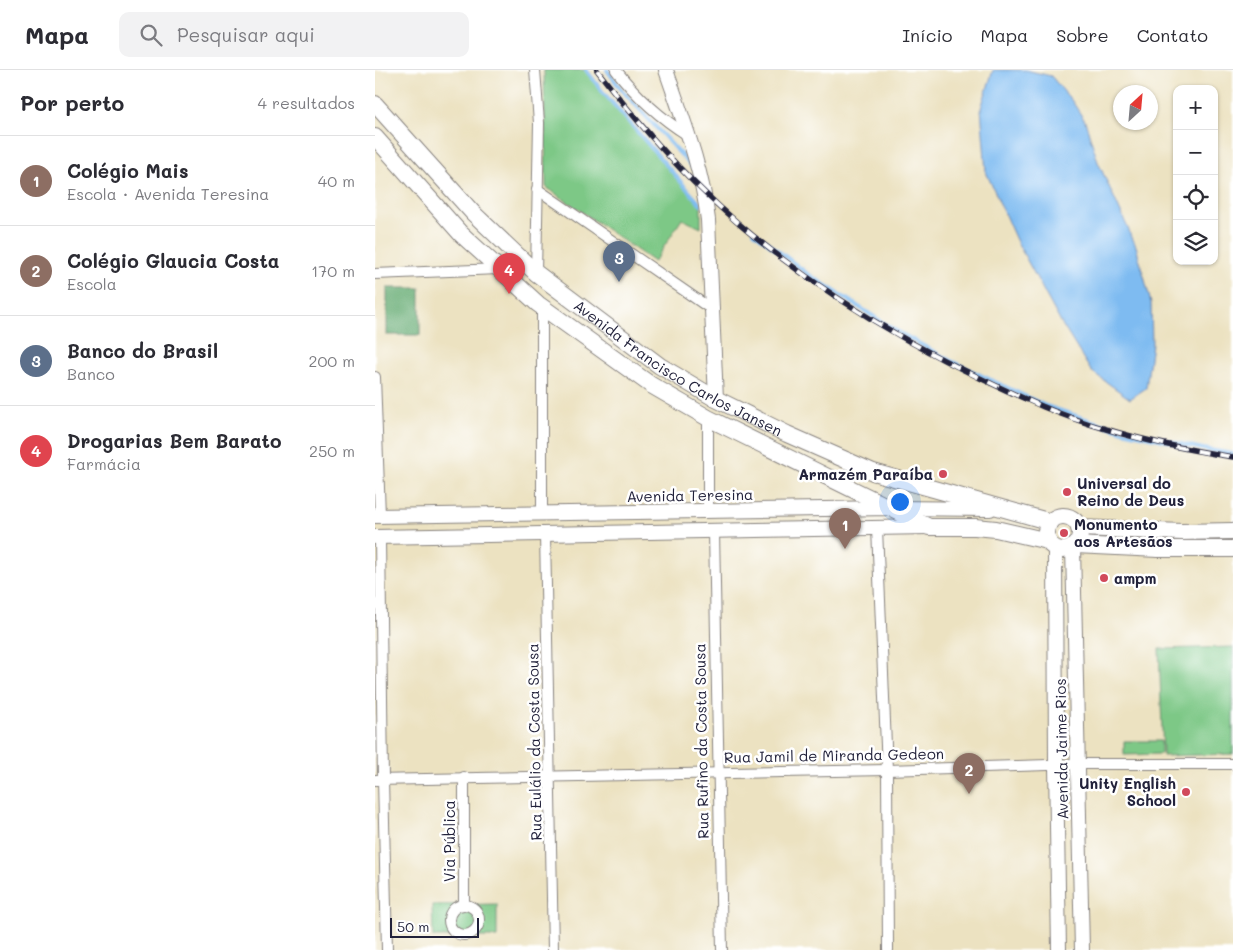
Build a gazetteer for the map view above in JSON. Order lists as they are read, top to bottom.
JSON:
{
  "streets": {
    "main road": ["Avenida Francisco Carlos Jansen", "Avenida Teresina", "Avenida Jaime Rios"],
    "street": [
      "Rua Rufino da Costa Sousa",
      "Rua Eulálio da Costa Sousa",
      "Rua Jamil de Miranda Gedeon",
      "Via Pública"
    ]
  },
  "crossings": [
    ["Avenida Francisco Carlos Jansen", "Avenida Teresina"],
    ["Avenida Francisco Carlos Jansen", "Avenida Jaime Rios"],
    ["Rua Rufino da Costa Sousa", "Rua Jamil de Miranda Gedeon"],
    ["Rua Eulálio da Costa Sousa", "Rua Jamil de Miranda Gedeon"],
    ["Avenida Jaime Rios", "Rua Jamil de Miranda Gedeon"],
    ["Rua Jamil de Miranda Gedeon", "Via Pública"]
  ],
  "places": [
    "Armazém Paraíba",
    "Universal do Reino de Deus",
    "Monumento aos Artesãos",
    "ampm",
    "Unity English School"
  ],
  "scale_bar": "50 m",
  "north": "top right",
  "page": {
    "header": "Mapa",
    "search": "Pesquisar aqui",
    "nav": [
      "Início",
      "Mapa",
      "Sobre",
      "Contato"
    ],
    "heading": ["Por perto", "4 resultados"],
    "map_buttons": ["+", "−"],
    "list": [
      {
        "mark": "1",
        "name": "Colégio Mais",
        "note": "Escola · Avenida Teresina",
        "value": "40 m"
      },
      {
        "mark": "2",
        "name": "Colégio Glaucia Costa",
        "note": "Escola",
        "value": "170 m"
      },
      {
        "mark": "3",
        "name": "Banco do Brasil",
        "note": "Banco",
        "value": "200 m"
      },
      {
        "mark": "4",
        "name": "Drogarias Bem Barato",
        "note": "Farmácia",
        "value": "250 m"
      }
    ],
    "pins": [
      "3",
      "4",
      "1",
      "2"
    ],
    "scale": "50 m"
  }
}
